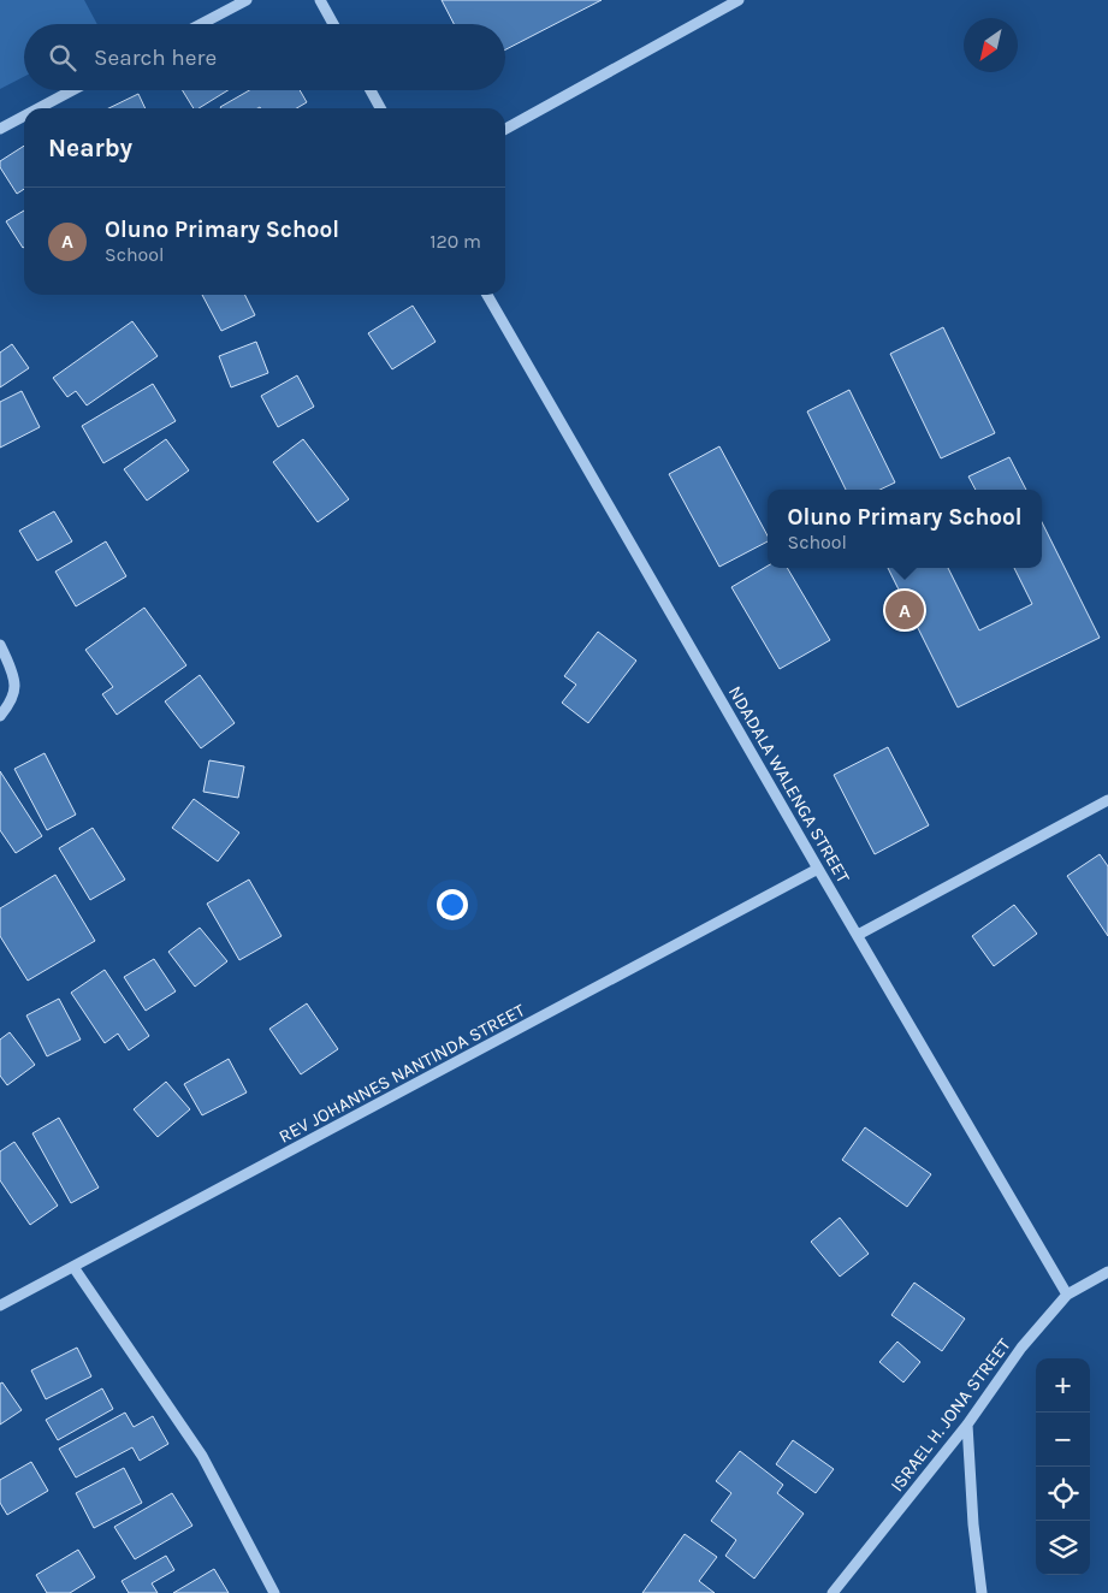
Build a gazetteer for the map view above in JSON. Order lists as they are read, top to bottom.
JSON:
{
  "streets": {
    "street": ["NDADALA WALENGA STREET", "REV JOHANNES NANTINDA STREET", "ISRAEL H. JONA STREET"]
  },
  "crossings": [
    ["NDADALA WALENGA STREET", "REV JOHANNES NANTINDA STREET"],
    ["NDADALA WALENGA STREET", "ISRAEL H. JONA STREET"]
  ],
  "north": "bottom left",
  "page": {
    "search": "Search here",
    "heading": "Nearby",
    "list": [
      {
        "mark": "A",
        "name": "Oluno Primary School",
        "note": "School",
        "value": "120 m"
      }
    ],
    "popup": ["Oluno Primary School", "School"],
    "pins": "A",
    "map_buttons": ["+", "−"]
  }
}
